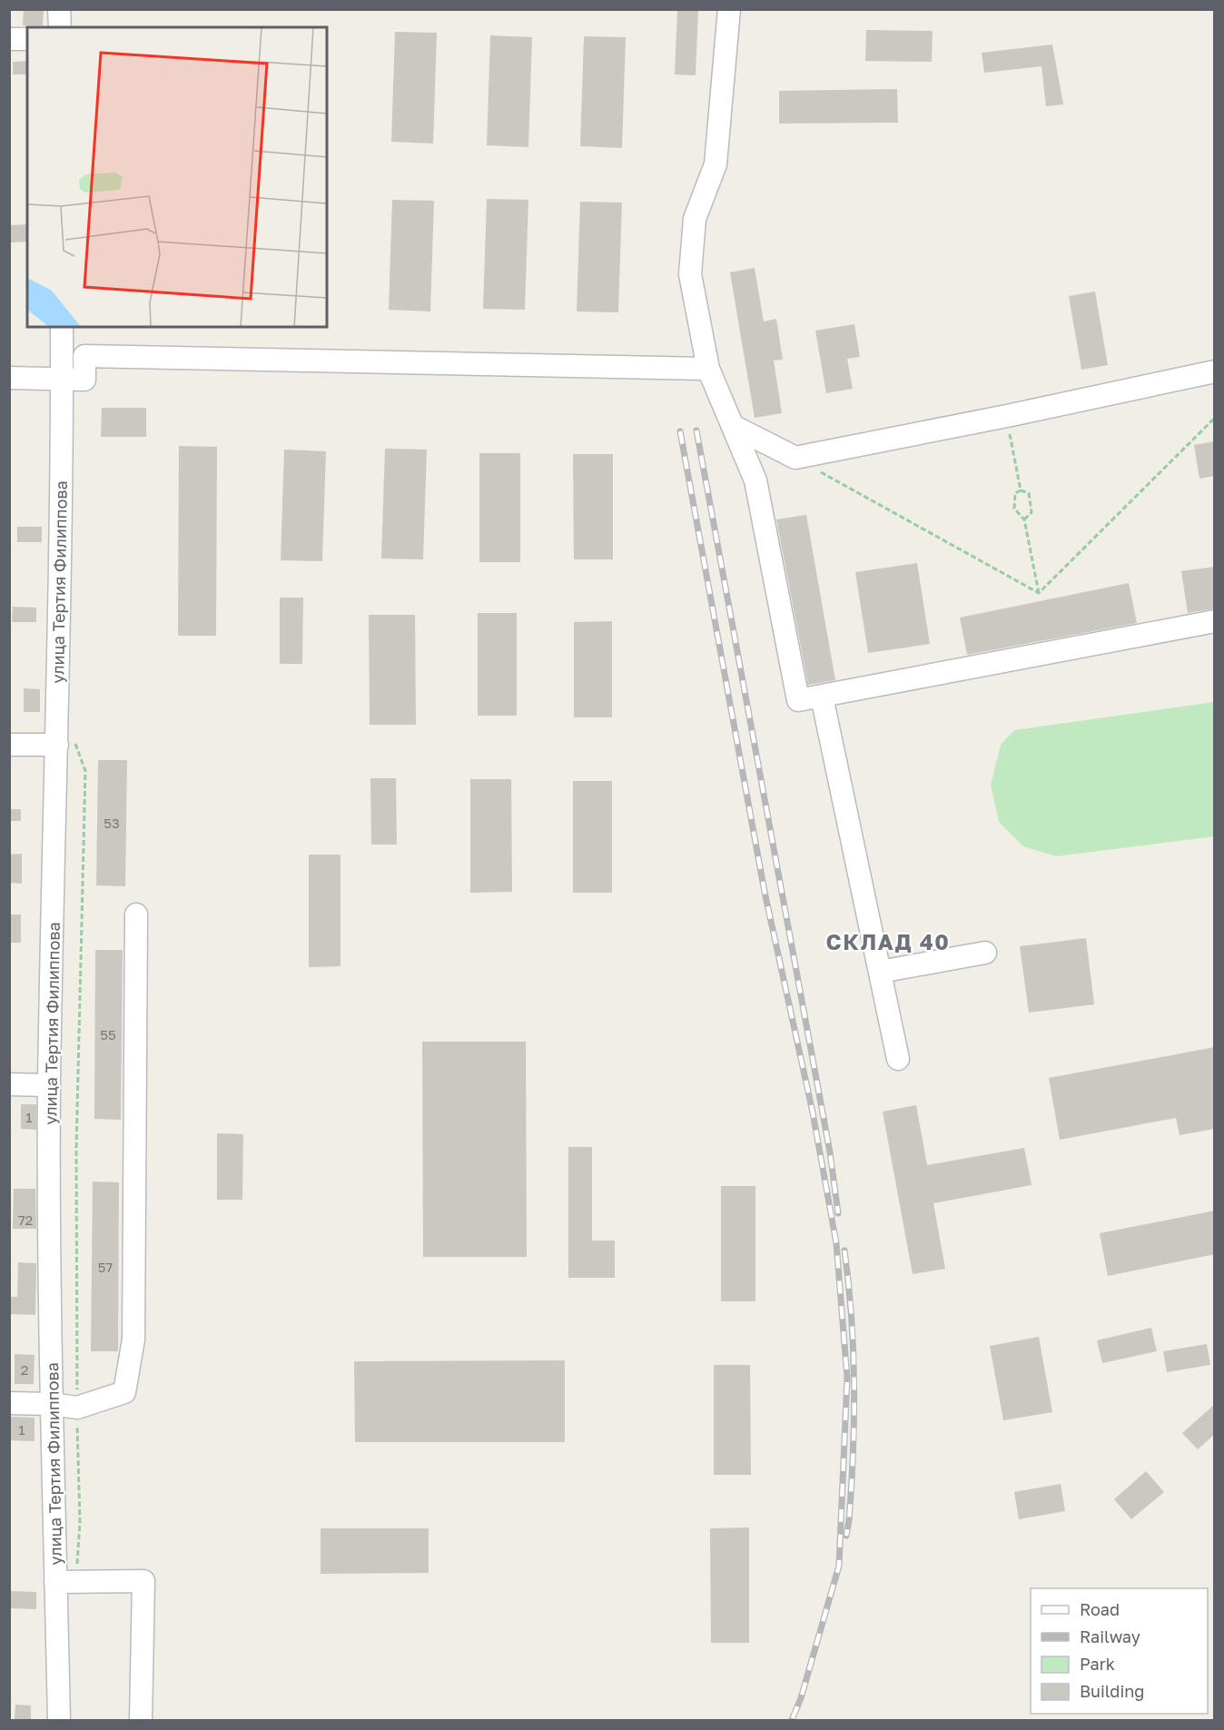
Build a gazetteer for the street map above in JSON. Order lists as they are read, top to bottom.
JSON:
{
  "streets": {
    "street": ["улица Тертия Филиппова"]
  },
  "districts": ["СКЛАД 40"],
  "house_numbers": [
    "53",
    "55",
    "1",
    "72",
    "57",
    "2",
    "1"
  ],
  "legend": [
    "Road",
    "Railway",
    "Park",
    "Building"
  ]
}
